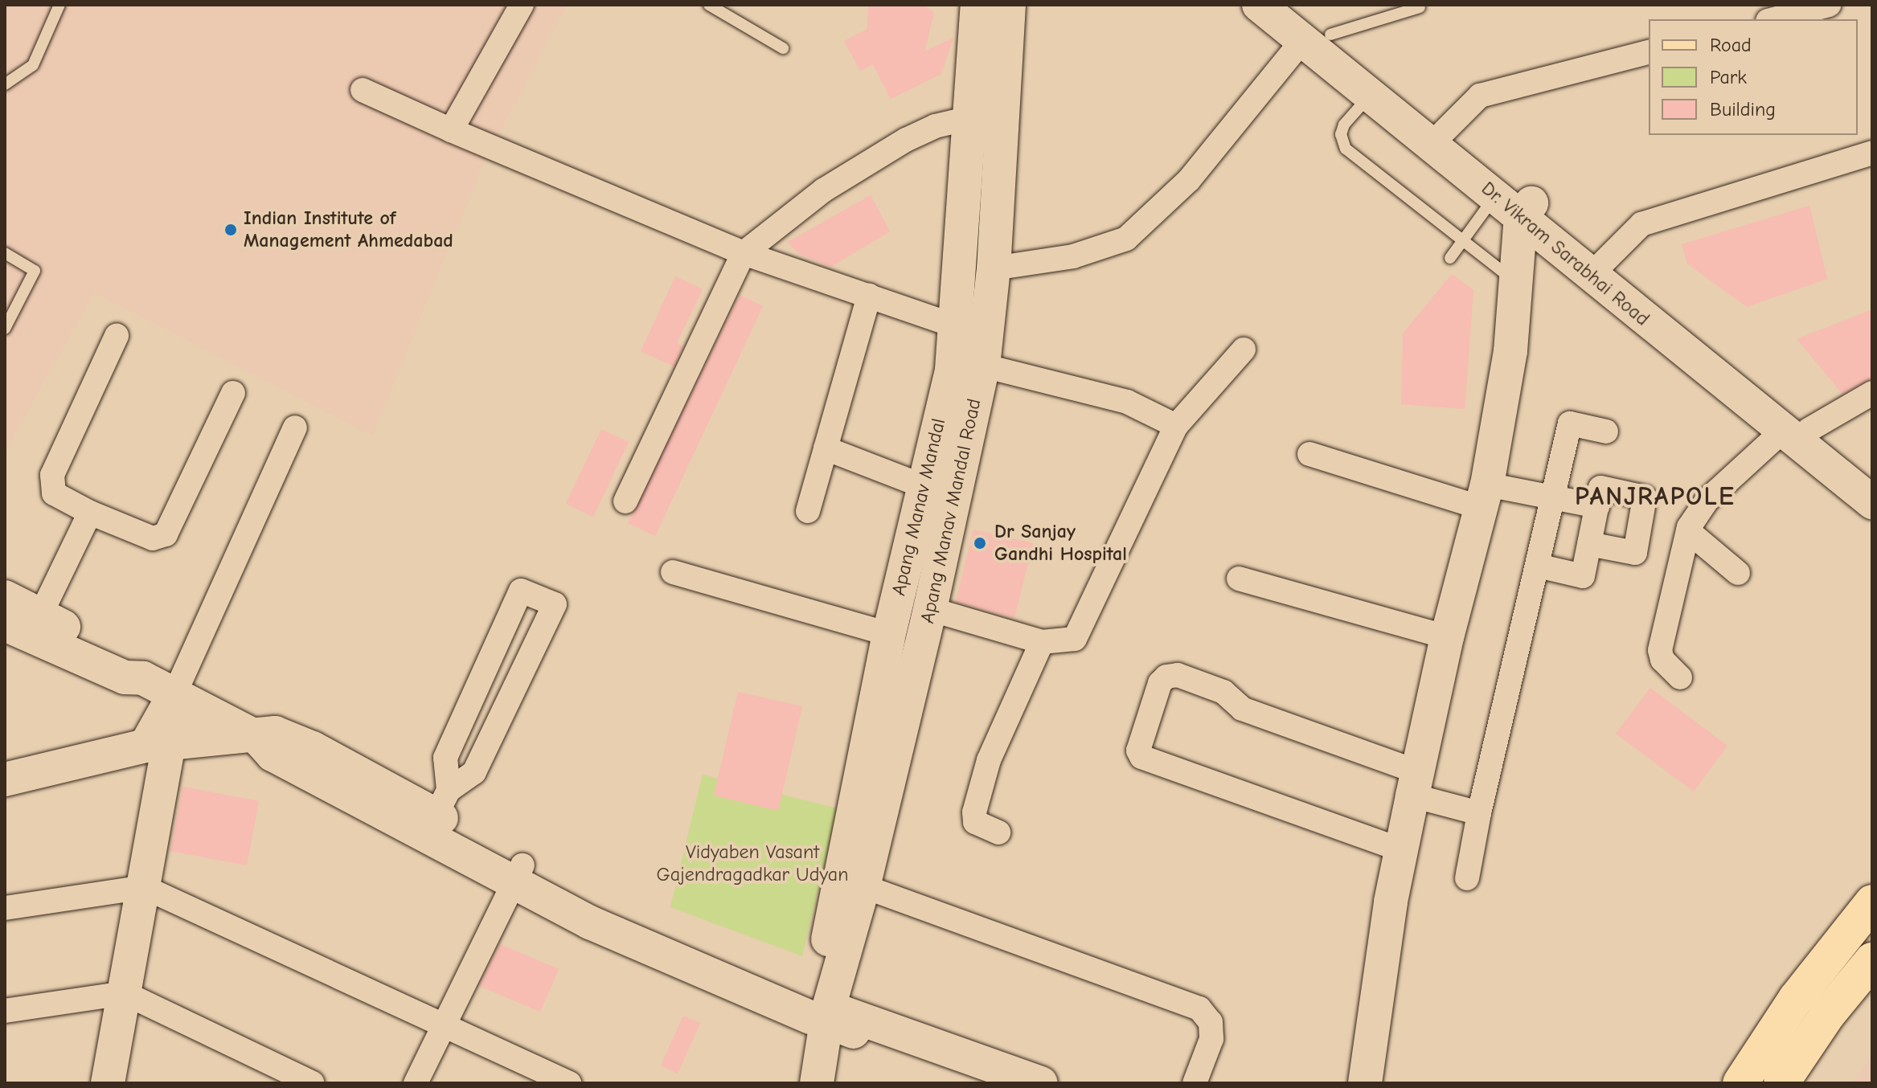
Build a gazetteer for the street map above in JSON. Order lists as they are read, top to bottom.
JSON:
{
  "streets": {
    "street": ["Dr. Vikram Sarabhai Road", "Apang Manav Mandal", "Apang Manav Mandal Road"]
  },
  "crossings": [
    ["Apang Manav Mandal", "Apang Manav Mandal Road"]
  ],
  "districts": ["PANJRAPOLE"],
  "parks": ["Vidyaben Vasant Gajendragadkar Udyan"],
  "places": ["Indian Institute of Management Ahmedabad", "Dr Sanjay Gandhi Hospital"],
  "legend": ["Road", "Park", "Building"]
}
